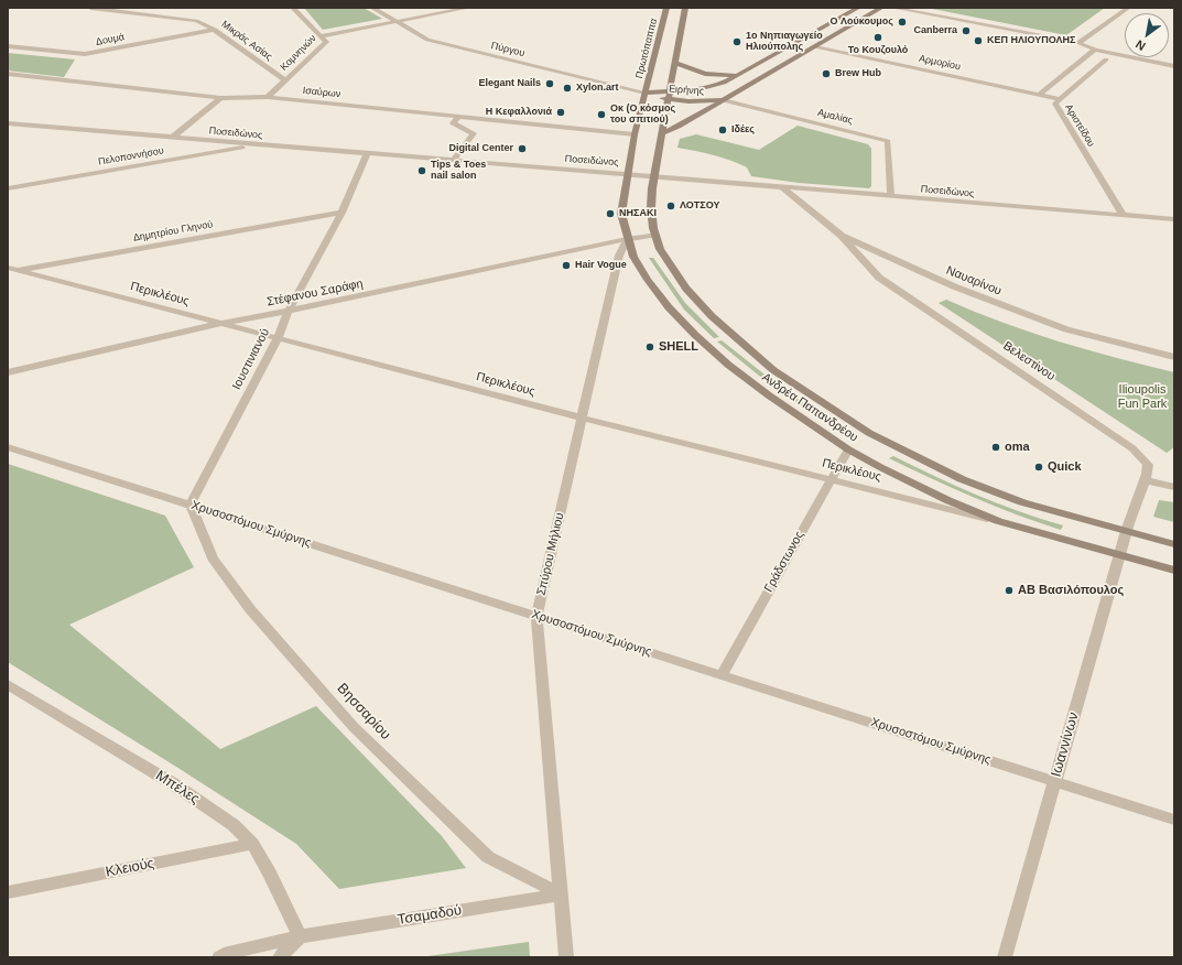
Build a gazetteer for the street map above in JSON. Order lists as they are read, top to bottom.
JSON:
{
  "streets": {
    "street": [
      "Δουμά",
      "Μικράς Ασίας",
      "Πρωτόπαππα",
      "Πύργου",
      "Κομνηνών",
      "Αρμορίου",
      "Ειρήνης",
      "Ισαύρων",
      "Αμαλίας",
      "Αριστείδου",
      "Ποσειδώνος",
      "Πελοποννήσου",
      "Δημητρίου Γληνού",
      "Ναυαρίνου",
      "Στέφανου Σαράφη",
      "Περικλέους",
      "Ιουστινιανού",
      "Βελεστίνου",
      "Ανδρέα Παπανδρέου",
      "Χρυσοστόμου Σμύρνης",
      "Σπύρου Μήλιου",
      "Γράδστωνος",
      "Βησσαρίου",
      "Ιωαννίνων",
      "Μπέλες",
      "Κλειούς",
      "Τσαμαδού"
    ]
  },
  "crossings": [
    ["Δουμά", "Μικράς Ασίας"],
    ["Μικράς Ασίας", "Κομνηνών"],
    ["Πρωτόπαππα", "Πύργου"],
    ["Πρωτόπαππα", "Ειρήνης"],
    ["Πρωτόπαππα", "Ανδρέα Παπανδρέου"],
    ["Πύργου", "Κομνηνών"],
    ["Πύργου", "Ειρήνης"],
    ["Πύργου", "Ανδρέα Παπανδρέου"],
    ["Κομνηνών", "Ισαύρων"],
    ["Αρμορίου", "Ειρήνης"],
    ["Αρμορίου", "Αριστείδου"],
    ["Ειρήνης", "Αμαλίας"],
    ["Ειρήνης", "Ανδρέα Παπανδρέου"],
    ["Ισαύρων", "Ανδρέα Παπανδρέου"],
    ["Αμαλίας", "Ποσειδώνος"],
    ["Αριστείδου", "Ποσειδώνος"],
    ["Ποσειδώνος", "Πελοποννήσου"],
    ["Ποσειδώνος", "Ναυαρίνου"],
    ["Ποσειδώνος", "Ιουστινιανού"],
    ["Ποσειδώνος", "Ανδρέα Παπανδρέου"],
    ["Δημητρίου Γληνού", "Περικλέους"],
    ["Δημητρίου Γληνού", "Ιουστινιανού"],
    ["Ναυαρίνου", "Βελεστίνου"],
    ["Στέφανου Σαράφη", "Περικλέους"],
    ["Στέφανου Σαράφη", "Ιουστινιανού"],
    ["Στέφανου Σαράφη", "Ανδρέα Παπανδρέου"],
    ["Στέφανου Σαράφη", "Σπύρου Μήλιου"],
    ["Περικλέους", "Ιουστινιανού"],
    ["Περικλέους", "Ανδρέα Παπανδρέου"],
    ["Περικλέους", "Σπύρου Μήλιου"],
    ["Περικλέους", "Γράδστωνος"],
    ["Ιουστινιανού", "Χρυσοστόμου Σμύρνης"],
    ["Ιουστινιανού", "Βησσαρίου"],
    ["Ανδρέα Παπανδρέου", "Σπύρου Μήλιου"],
    ["Ανδρέα Παπανδρέου", "Γράδστωνος"],
    ["Ανδρέα Παπανδρέου", "Ιωαννίνων"],
    ["Χρυσοστόμου Σμύρνης", "Σπύρου Μήλιου"],
    ["Χρυσοστόμου Σμύρνης", "Γράδστωνος"],
    ["Χρυσοστόμου Σμύρνης", "Βησσαρίου"],
    ["Χρυσοστόμου Σμύρνης", "Ιωαννίνων"],
    ["Σπύρου Μήλιου", "Βησσαρίου"],
    ["Σπύρου Μήλιου", "Τσαμαδού"],
    ["Βησσαρίου", "Τσαμαδού"],
    ["Μπέλες", "Κλειούς"],
    ["Μπέλες", "Τσαμαδού"]
  ],
  "parks": ["Ilioupolis Fun Park"],
  "places": [
    "Ο Λούκουμος",
    "Canberra",
    "Το Κουζουλό",
    "ΚΕΠ ΗΛΙΟΥΠΟΛΗΣ",
    "1ο Νηπιαγωγείο Ηλιούπολης",
    "Brew Hub",
    "Elegant Nails",
    "Xylon.art",
    "Η Κεφαλλονιά",
    "Οκ (Ο κόσμος του σπιτιού)",
    "Ιδέες",
    "Digital Center",
    "Tips & Toes nail salon",
    "ΛΟΤΣΟΥ",
    "ΝΗΣΑΚΙ",
    "Hair Vogue",
    "SHELL",
    "oma",
    "Quick",
    "ΑΒ Βασιλόπουλος"
  ],
  "north": "bottom left"
}
